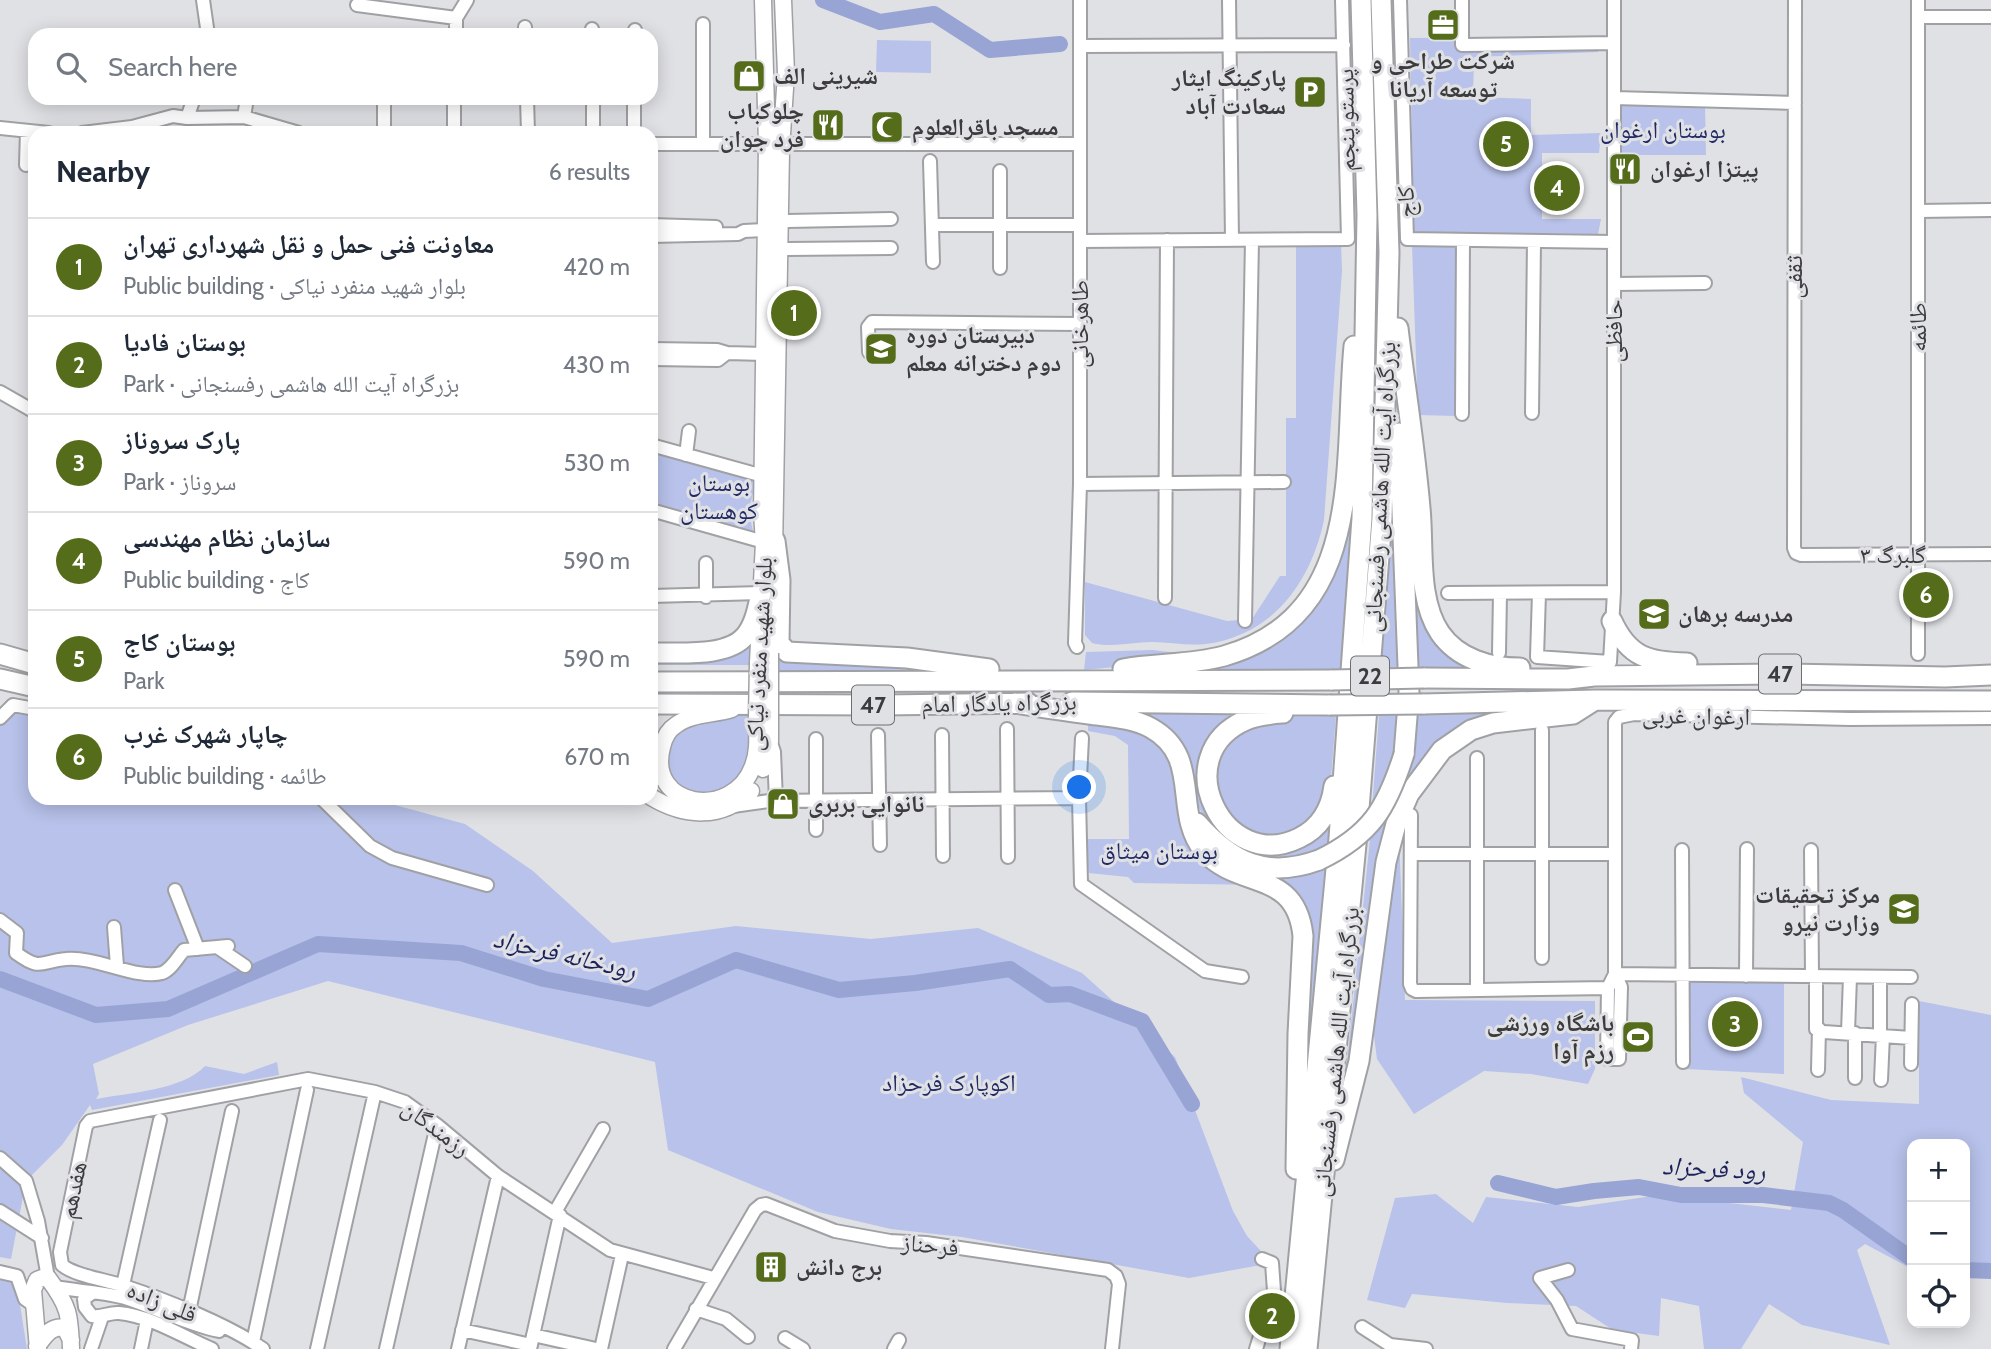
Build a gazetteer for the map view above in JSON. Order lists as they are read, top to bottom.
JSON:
{
  "streets": {
    "highway": [
      "بزرگراه آیت الله هاشمی رفسنجانی",
      "47",
      "22",
      "بزرگراه یادگار امام"
    ],
    "main road": ["بلوار شهید منفرد نیاکی"],
    "street": [
      "پرستو پنجم",
      "کاج",
      "ثقفی",
      "طاهرخانی",
      "طائمه",
      "حافظی",
      "گلبرگ ۳",
      "ارغوان غربی",
      "رزمندگان",
      "هفدهم",
      "فرحناز",
      "قلی زاده"
    ]
  },
  "crossings": [
    ["کاج", "حافظی"],
    ["ثقفی", "گلبرگ ۳"],
    ["طائمه", "گلبرگ ۳"],
    ["بلوار شهید منفرد نیاکی", "بزرگراه یادگار امام"],
    ["47", "بزرگراه یادگار امام"],
    ["رزمندگان", "هفدهم"],
    ["رزمندگان", "فرحناز"],
    ["هفدهم", "قلی زاده"]
  ],
  "water": ["رودخانه فرحزاد", "رود فرحزاد"],
  "parks": [
    "بوستان ارغوان",
    "بوستان کوهستان",
    "بوستان میثاق",
    "اکوپارک فرحزاد"
  ],
  "places": {
    "office": ["شرکت طراحی و توسعه آریانا"],
    "shop": ["شیرینی الف", "نانوایی بربری"],
    "parking": ["پارکینگ ایثار سعادت آباد"],
    "restaurant": ["چلوکباب فرد جوان", "پیتزا ارغوان"],
    "mosque": ["مسجد باقرالعلوم"],
    "school or university": ["دبیرستان دوره دوم دخترانه معلم", "مدرسه برهان", "مرکز تحقیقات وزارت نیرو"],
    "sports": ["باشگاه ورزشی رزم آوا"],
    "building": ["برج دانش"]
  },
  "page": {
    "search": "Search here",
    "pins": [
      "5",
      "4",
      "1",
      "6",
      "3",
      "2"
    ],
    "heading": ["Nearby", "6 results"],
    "list": [
      {
        "mark": "1",
        "name": "معاونت فنی حمل و نقل شهرداری تهران",
        "note": "Public building · بلوار شهید منفرد نیاکی",
        "value": "420 m"
      },
      {
        "mark": "2",
        "name": "بوستان فادیا",
        "note": "Park · بزرگراه آیت الله هاشمی رفسنجانی",
        "value": "430 m"
      },
      {
        "mark": "3",
        "name": "پارک سروناز",
        "note": "Park · سروناز",
        "value": "530 m"
      },
      {
        "mark": "4",
        "name": "سازمان نظام مهندسی",
        "note": "Public building · کاج",
        "value": "590 m"
      },
      {
        "mark": "5",
        "name": "بوستان کاج",
        "note": "Park",
        "value": "590 m"
      },
      {
        "mark": "6",
        "name": "چاپار شهرک غرب",
        "note": "Public building · طائمه",
        "value": "670 m"
      }
    ],
    "map_buttons": ["+", "−"]
  }
}
